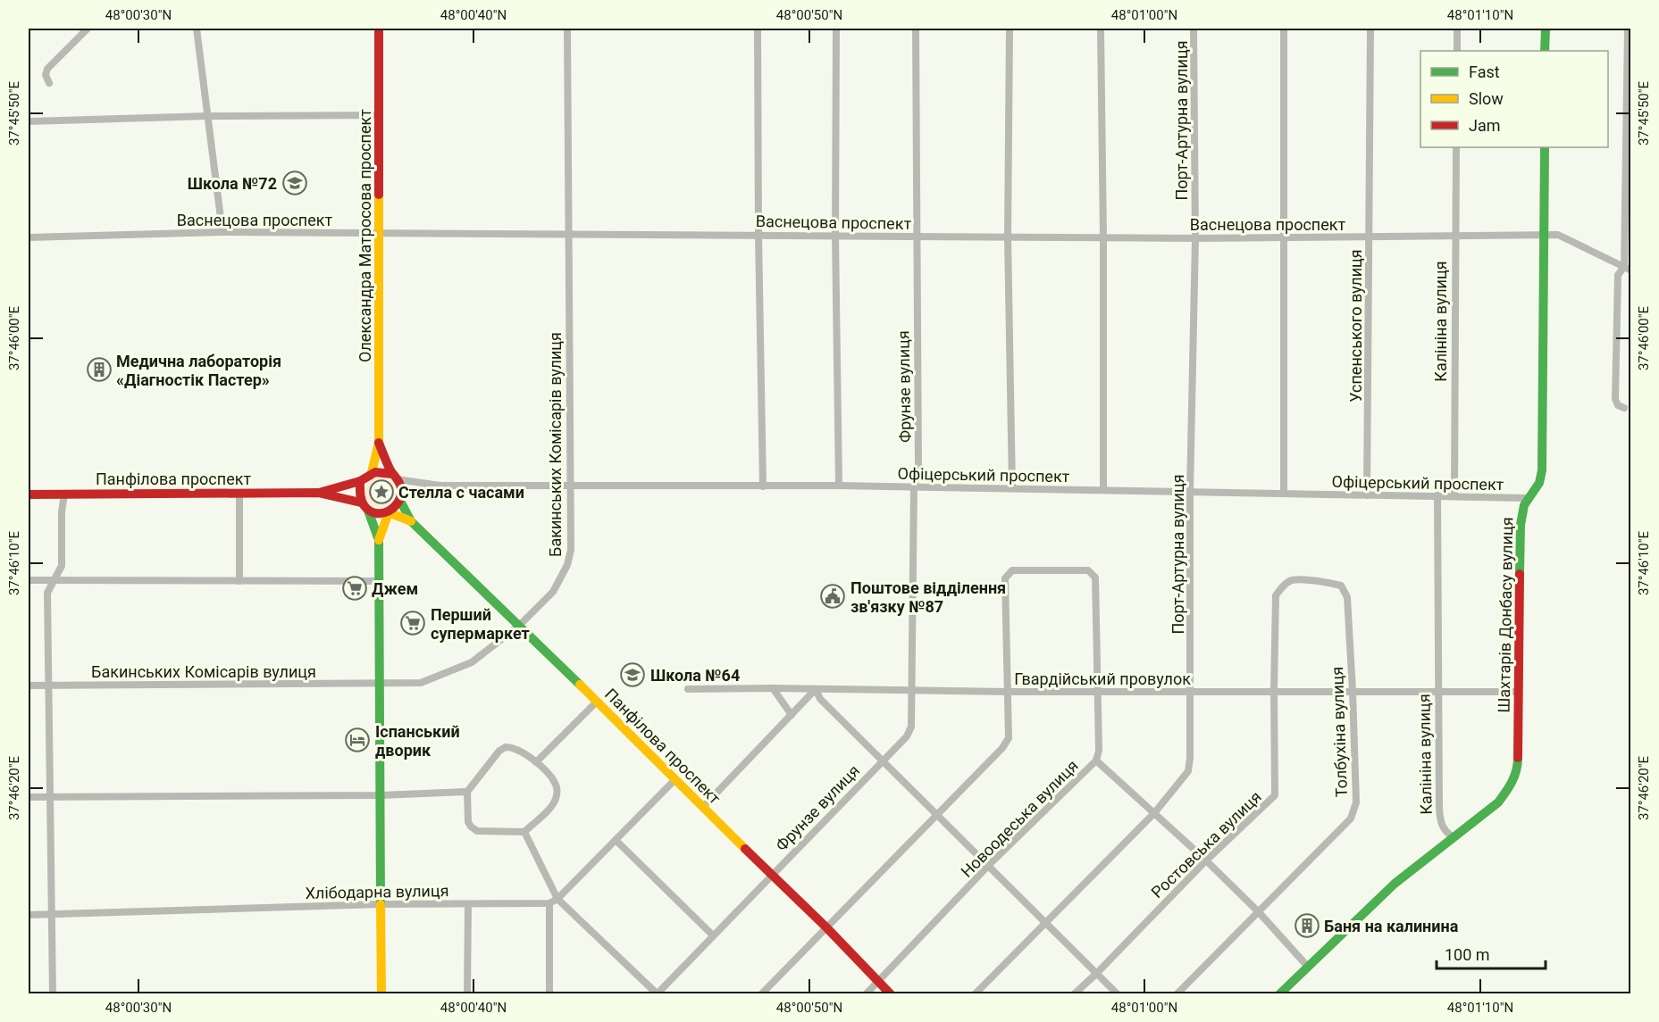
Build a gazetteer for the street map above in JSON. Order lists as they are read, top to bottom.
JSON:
{
  "streets": {
    "main road": ["Олександра Матросова проспект", "Панфілова проспект", "Шахтарів Донбасу вулиця"],
    "street": [
      "Порт-Артурна вулиця",
      "Васнецова проспект",
      "Калініна вулиця",
      "Успенського вулиця",
      "Фрунзе вулиця",
      "Бакинських Комісарів вулиця",
      "Офіцерський проспект",
      "Гвардійський провулок",
      "Толбухіна вулиця",
      "Новоодеська вулиця",
      "Ростовська вулиця",
      "Хлібодарна вулиця"
    ]
  },
  "crossings": [
    ["Порт-Артурна вулиця", "Васнецова проспект"],
    ["Порт-Артурна вулиця", "Офіцерський проспект"],
    ["Порт-Артурна вулиця", "Гвардійський провулок"],
    ["Васнецова проспект", "Олександра Матросова проспект"],
    ["Васнецова проспект", "Калініна вулиця"],
    ["Васнецова проспект", "Успенського вулиця"],
    ["Васнецова проспект", "Фрунзе вулиця"],
    ["Васнецова проспект", "Бакинських Комісарів вулиця"],
    ["Васнецова проспект", "Шахтарів Донбасу вулиця"],
    ["Калініна вулиця", "Офіцерський проспект"],
    ["Калініна вулиця", "Шахтарів Донбасу вулиця"],
    ["Калініна вулиця", "Гвардійський провулок"],
    ["Успенського вулиця", "Офіцерський проспект"],
    ["Фрунзе вулиця", "Офіцерський проспект"],
    ["Фрунзе вулиця", "Панфілова проспект"],
    ["Фрунзе вулиця", "Гвардійський провулок"],
    ["Бакинських Комісарів вулиця", "Офіцерський проспект"],
    ["Бакинських Комісарів вулиця", "Панфілова проспект"],
    ["Офіцерський проспект", "Шахтарів Донбасу вулиця"],
    ["Панфілова проспект", "Новоодеська вулиця"],
    ["Панфілова проспект", "Хлібодарна вулиця"],
    ["Шахтарів Донбасу вулиця", "Гвардійський провулок"],
    ["Гвардійський провулок", "Толбухіна вулиця"],
    ["Гвардійський провулок", "Новоодеська вулиця"],
    ["Гвардійський провулок", "Ростовська вулиця"],
    ["Толбухіна вулиця", "Ростовська вулиця"]
  ],
  "places": {
    "school or university": ["Школа №72", "Школа №64"],
    "building": ["Медична лабораторія «Діагностік Пастер»", "Баня на калинина"],
    "place": ["Стелла с часами"],
    "supermarket": ["Джем", "Перший супермаркет"],
    "public building": ["Поштове відділення зв'язку №87"],
    "hotel": ["Іспанський дворик"]
  },
  "legend": ["Fast", "Slow", "Jam"],
  "scale_bar": "100 m",
  "coordinates": [
    "48°00'30\"N",
    "48°00'40\"N",
    "48°00'50\"N",
    "48°01'00\"N",
    "48°01'10\"N",
    "37°45'50\"E",
    "37°46'00\"E",
    "37°46'10\"E",
    "37°46'20\"E"
  ]
}
